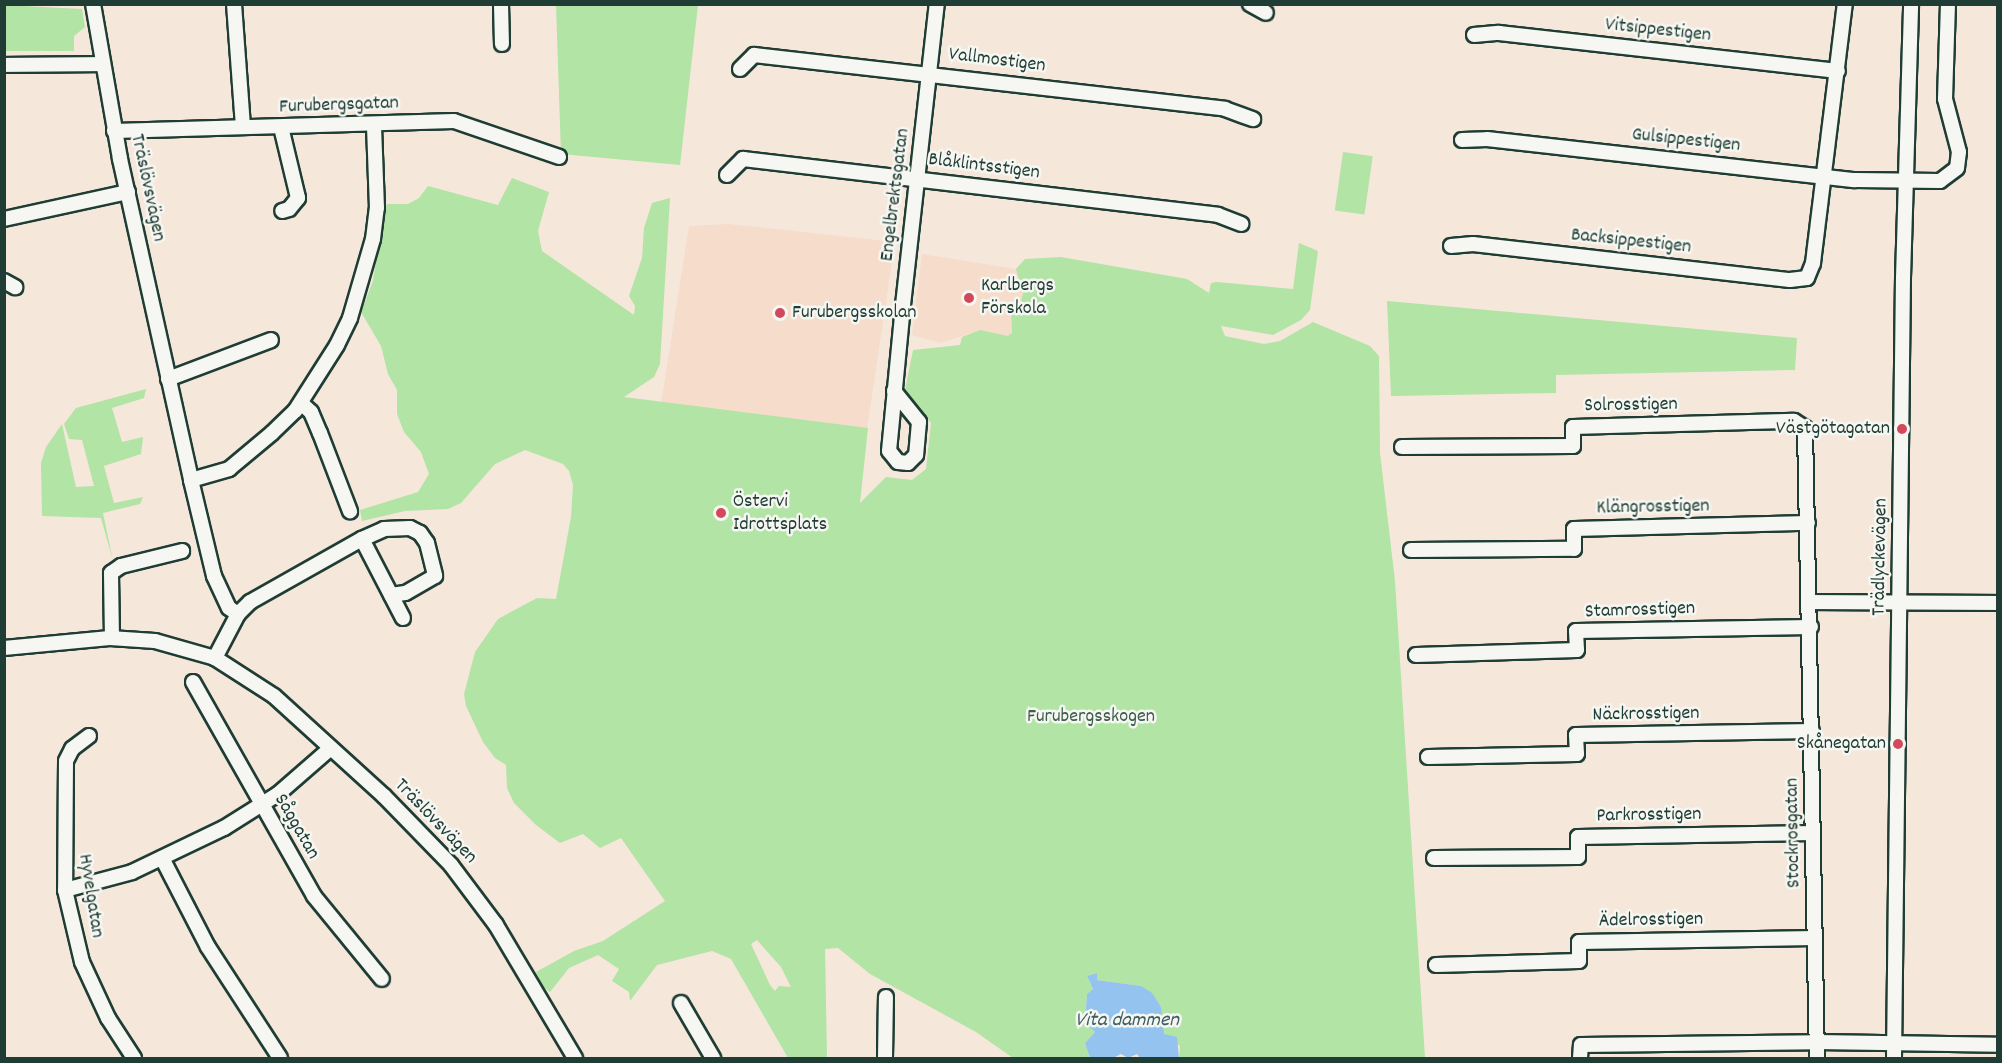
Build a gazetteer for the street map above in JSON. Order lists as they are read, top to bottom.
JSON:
{
  "streets": {
    "street": [
      "Vitsippestigen",
      "Vallmostigen",
      "Furubergsgatan",
      "Gulsippestigen",
      "Blåklintsstigen",
      "Träslövsvägen",
      "Engelbrektsgatan",
      "Backsippestigen",
      "Solrosstigen",
      "Klängrosstigen",
      "Trädlyckevägen",
      "Stamrosstigen",
      "Näckrosstigen",
      "Parkrosstigen",
      "Såggatan",
      "Stockrosgatan",
      "Hyvelgatan",
      "Ädelrosstigen"
    ]
  },
  "crossings": [
    ["Vallmostigen", "Engelbrektsgatan"],
    ["Furubergsgatan", "Träslövsvägen"],
    ["Gulsippestigen", "Backsippestigen"],
    ["Gulsippestigen", "Trädlyckevägen"],
    ["Blåklintsstigen", "Engelbrektsgatan"],
    ["Solrosstigen", "Stockrosgatan"],
    ["Klängrosstigen", "Stockrosgatan"],
    ["Stamrosstigen", "Stockrosgatan"],
    ["Näckrosstigen", "Stockrosgatan"],
    ["Parkrosstigen", "Stockrosgatan"],
    ["Stockrosgatan", "Ädelrosstigen"]
  ],
  "water": ["Vita dammen"],
  "parks": ["Furubergsskogen"],
  "places": [
    "Karlbergs Förskola",
    "Furubergsskolan",
    "Västgötagatan",
    "Östervi Idrottsplats",
    "Skånegatan"
  ]
}
